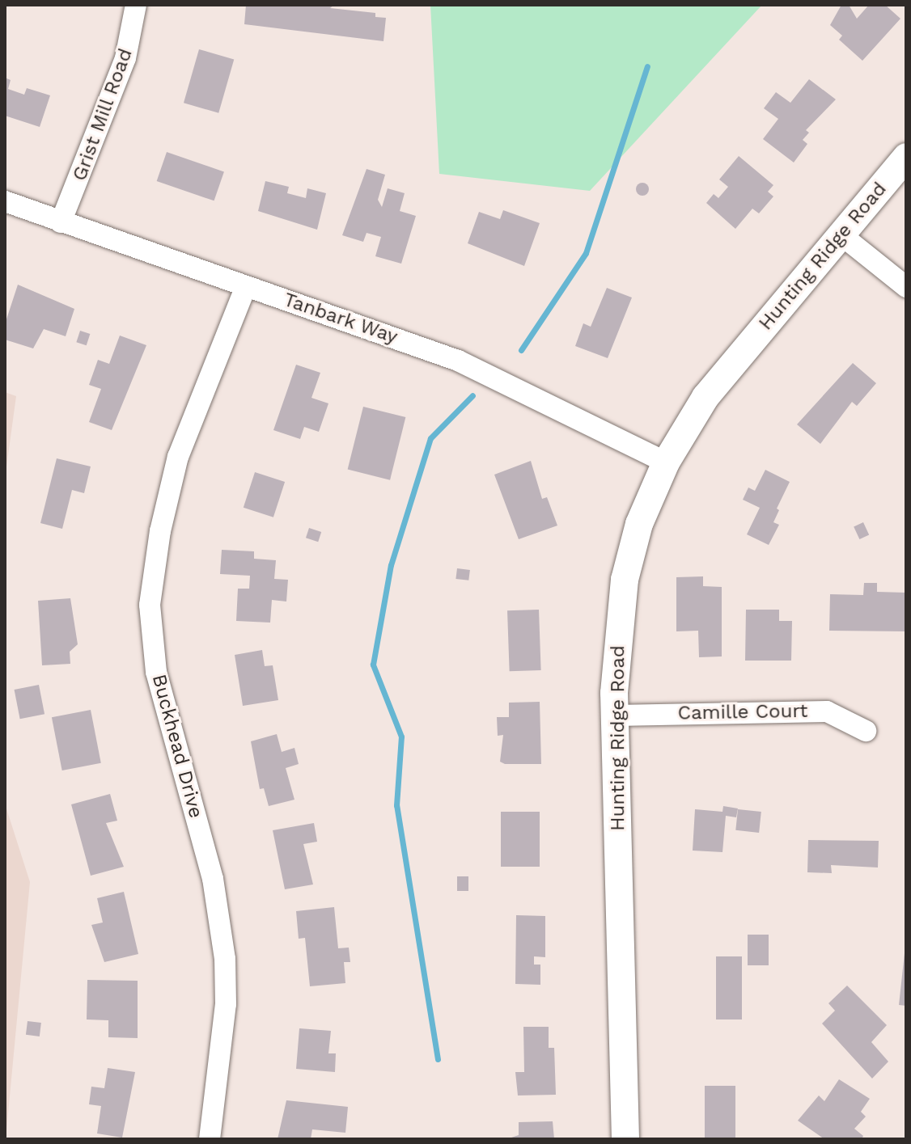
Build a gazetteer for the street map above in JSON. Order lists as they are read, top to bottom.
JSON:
{
  "streets": {
    "street": [
      "Grist Mill Road",
      "Hunting Ridge Road",
      "Tanbark Way",
      "Camille Court",
      "Buckhead Drive"
    ]
  },
  "crossings": [
    ["Grist Mill Road", "Tanbark Way"],
    ["Hunting Ridge Road", "Tanbark Way"],
    ["Hunting Ridge Road", "Camille Court"],
    ["Tanbark Way", "Buckhead Drive"]
  ]
}
